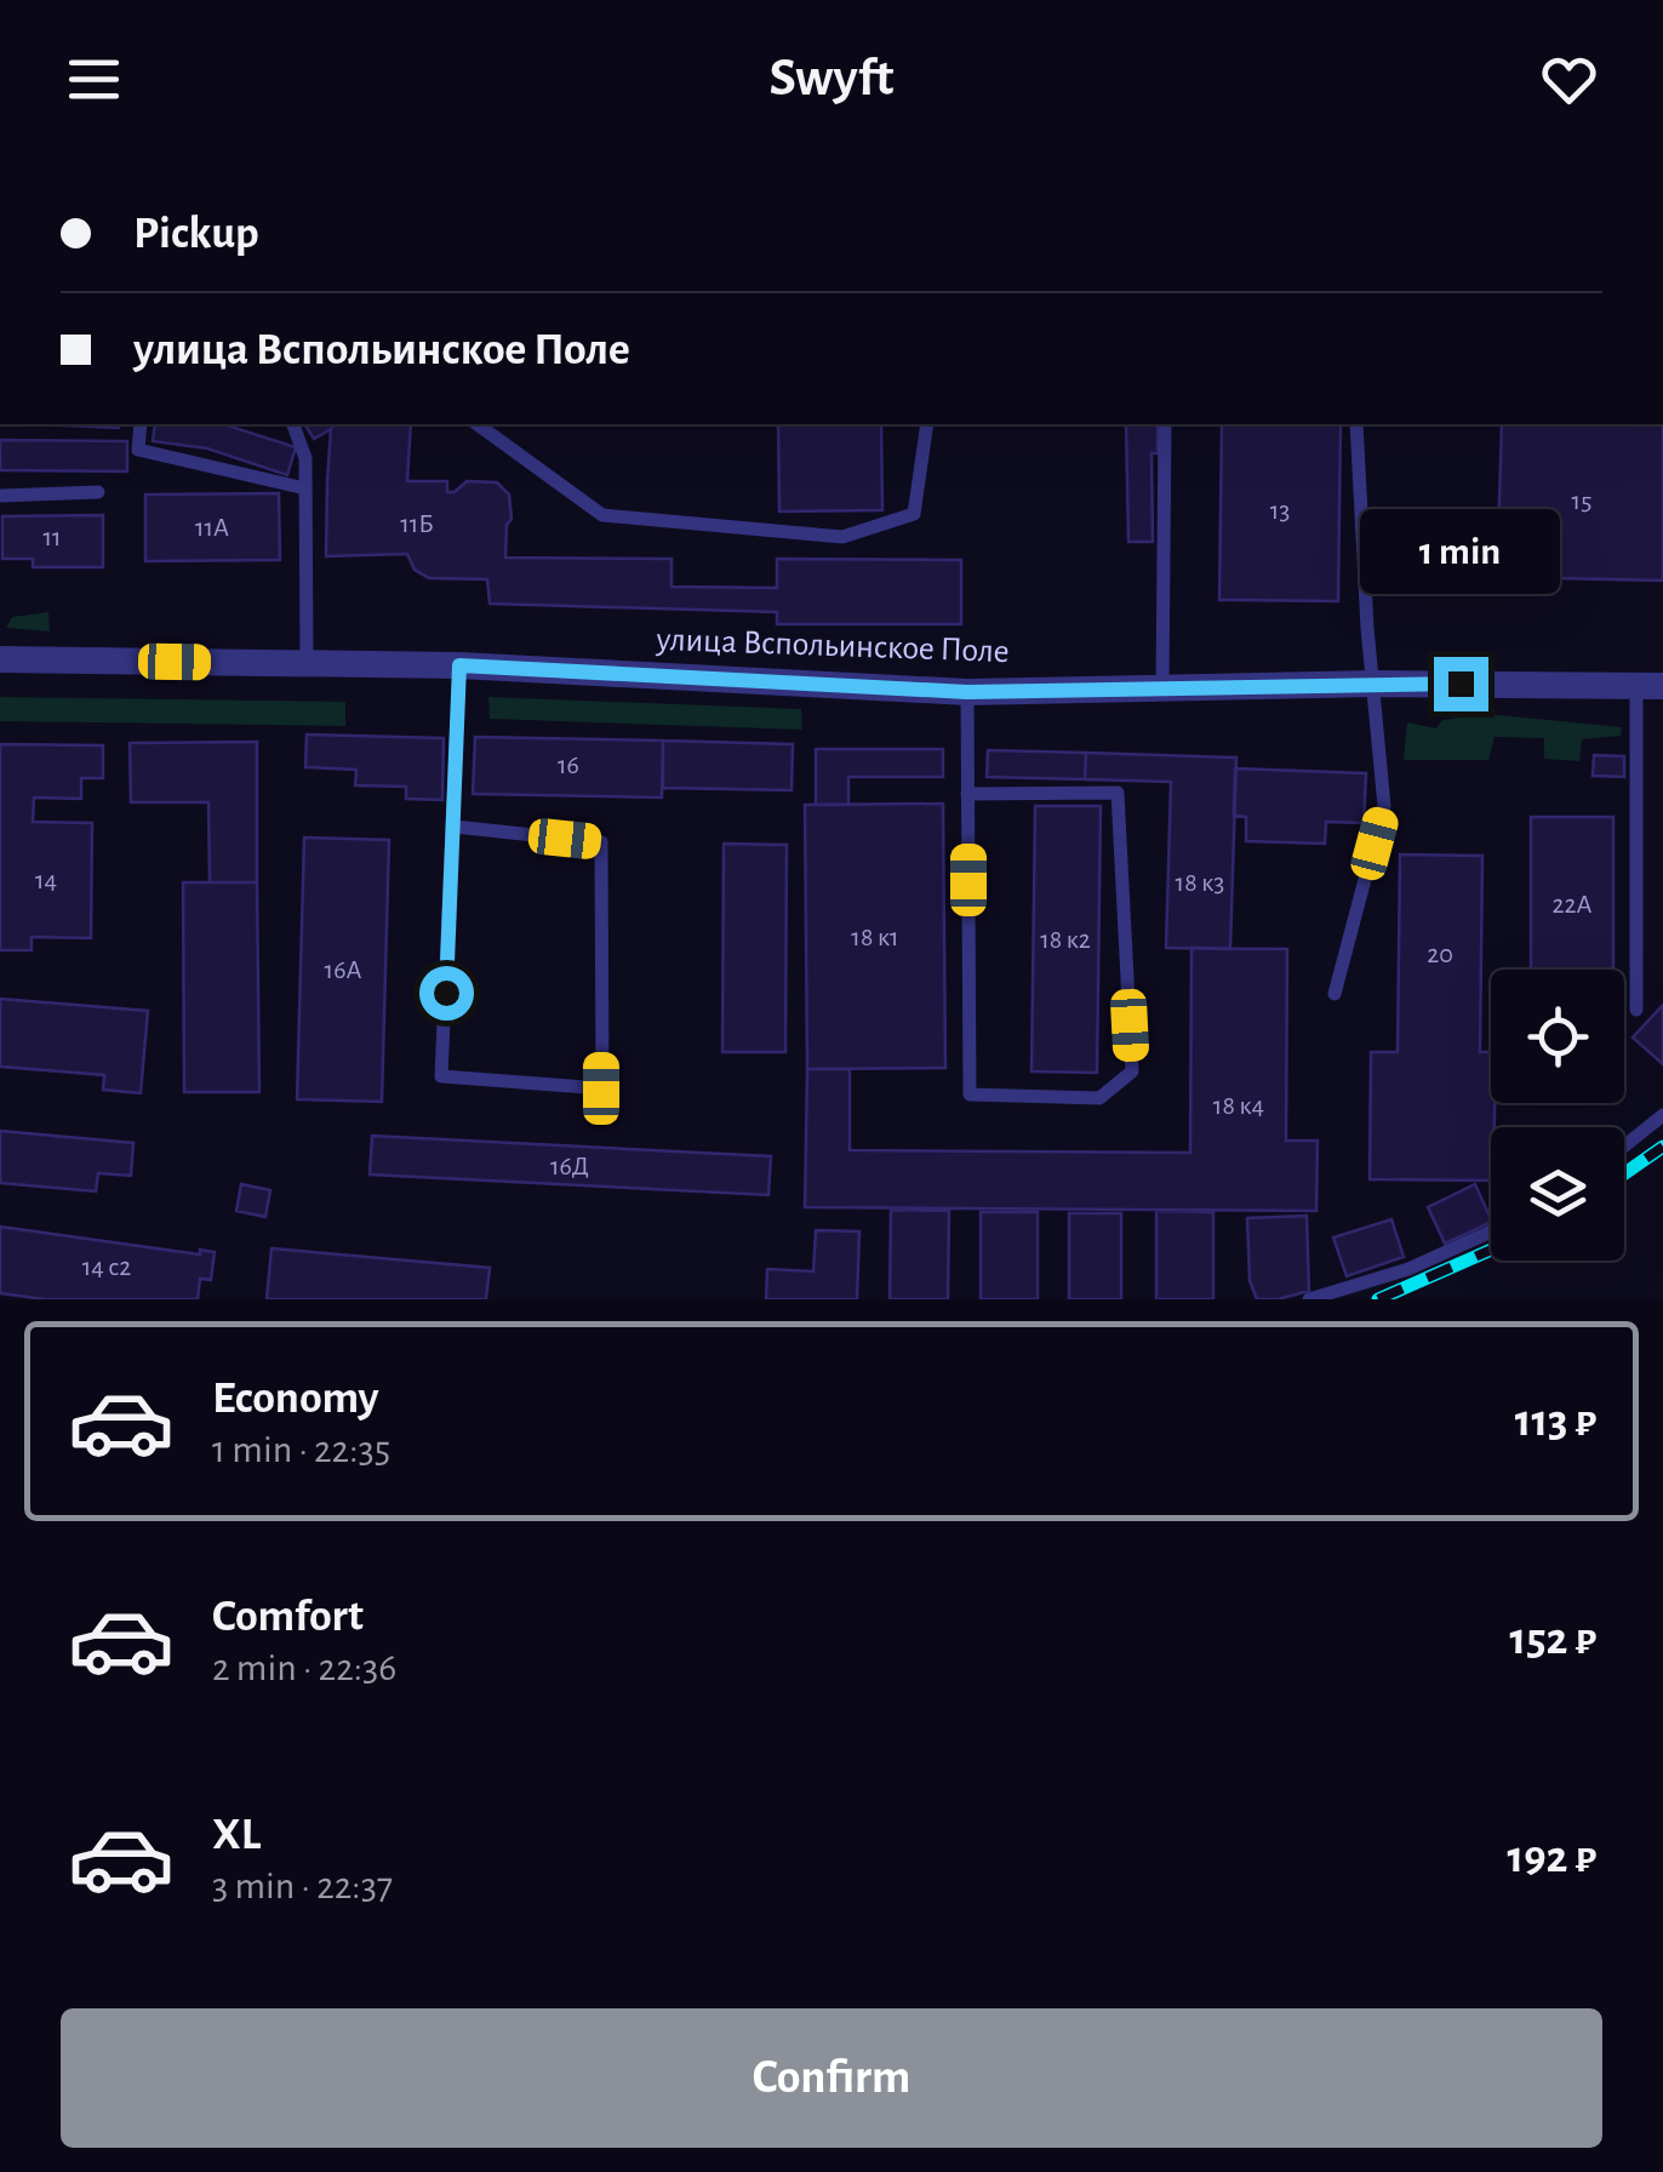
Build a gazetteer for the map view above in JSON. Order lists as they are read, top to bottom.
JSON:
{
  "streets": {
    "street": ["улица Вспольинское Поле"]
  },
  "house_numbers": [
    "15",
    "13",
    "11Б",
    "11А",
    "11",
    "16",
    "14",
    "18 к3",
    "22А",
    "18 к1",
    "18 к2",
    "20",
    "16А",
    "18 к4",
    "16Д",
    "14 с2"
  ],
  "page": {
    "header": "Swyft",
    "banner": ["Pickup", "улица Вспольинское Поле"],
    "bubble": "1 min",
    "list": [
      {
        "name": "Economy",
        "note": "1 min · 22:35",
        "value": "113 ₽"
      },
      {
        "name": "Comfort",
        "note": "2 min · 22:36",
        "value": "152 ₽"
      },
      {
        "name": "XL",
        "note": "3 min · 22:37",
        "value": "192 ₽"
      }
    ],
    "buttons": "Confirm"
  }
}
